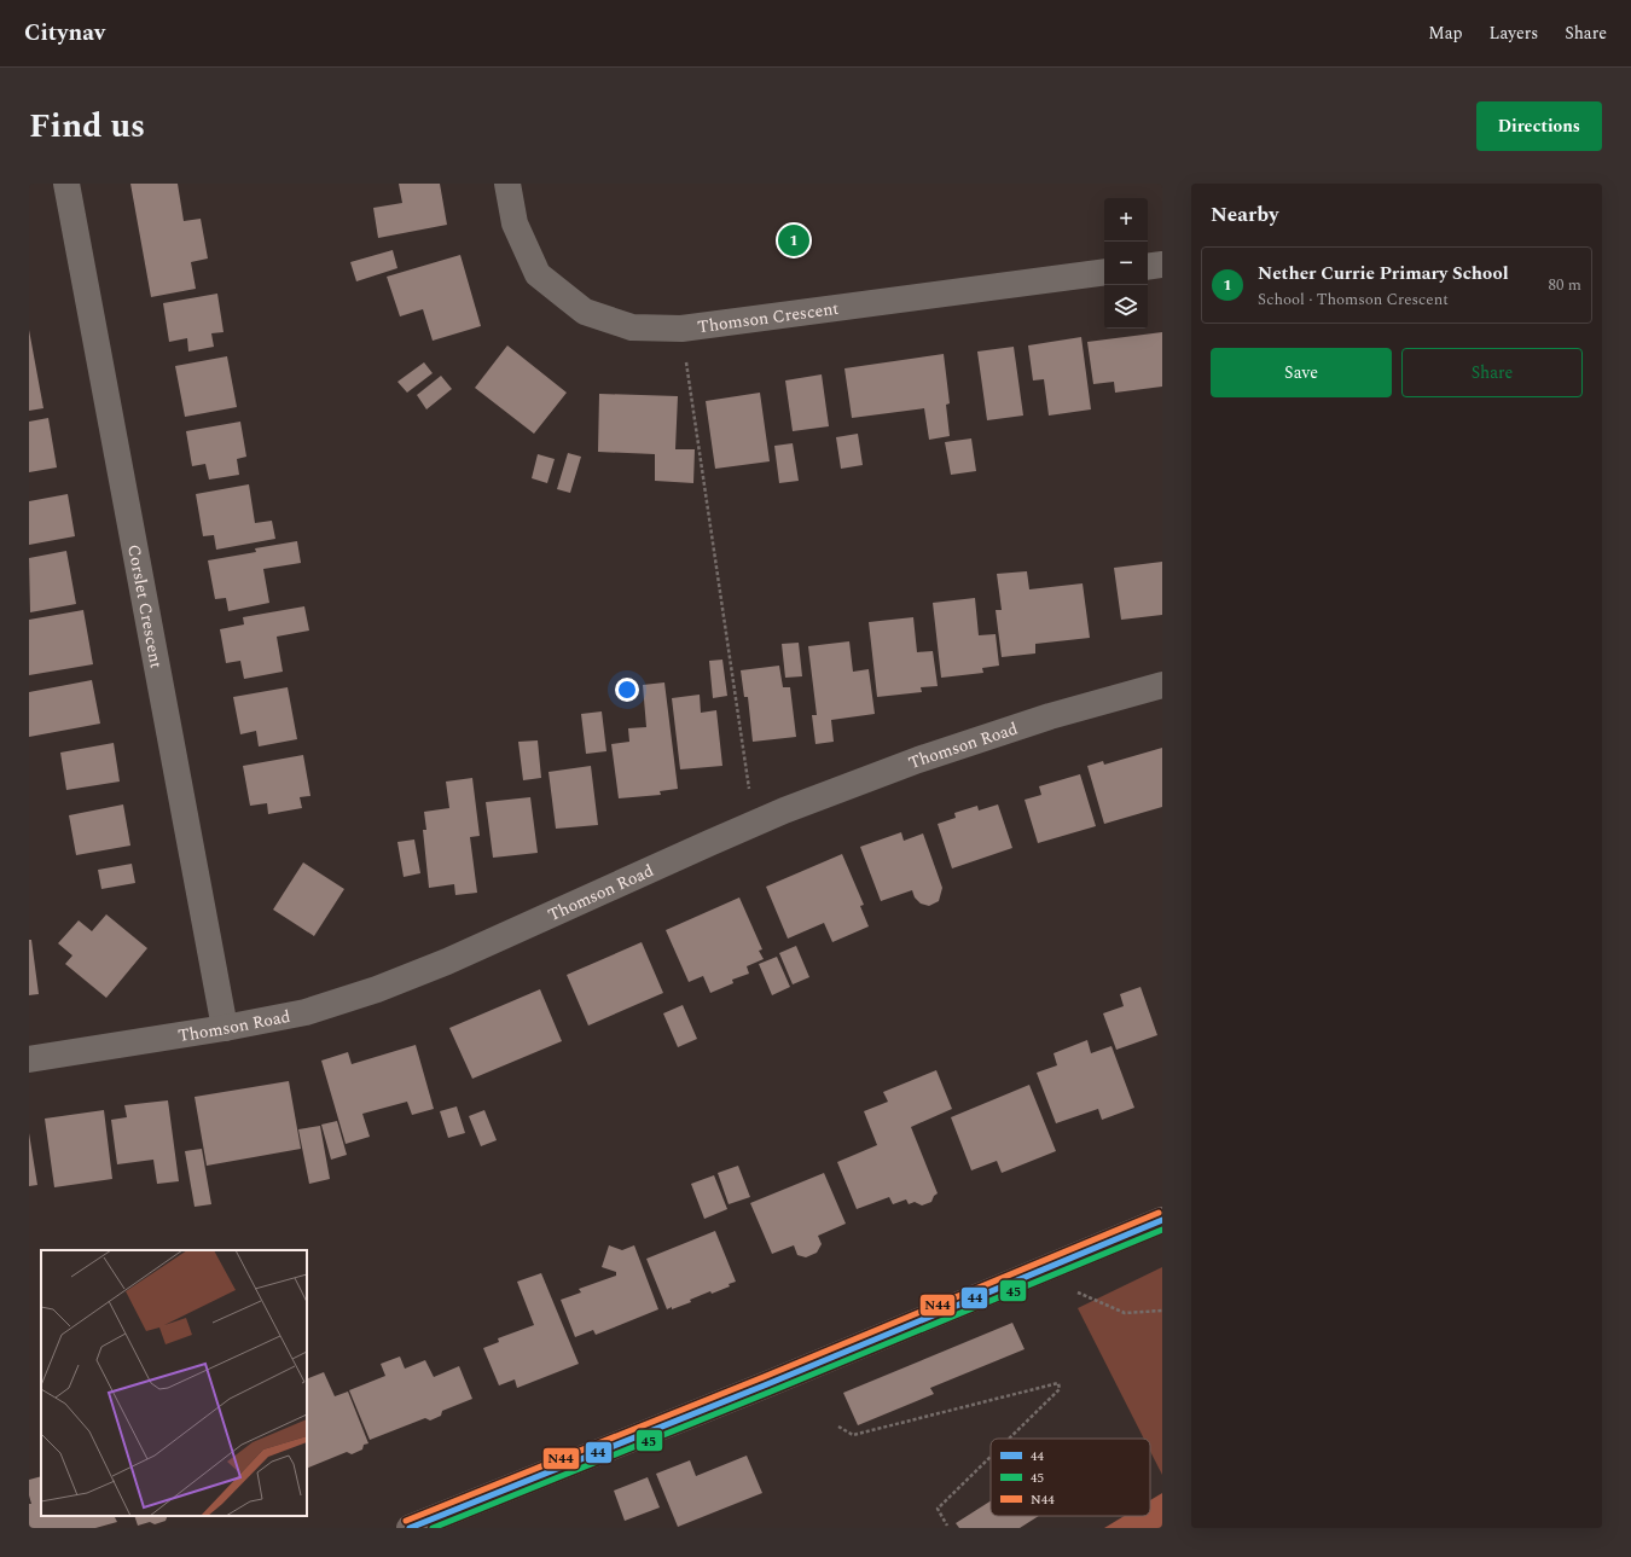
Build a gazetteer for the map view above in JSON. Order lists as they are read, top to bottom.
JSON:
{
  "streets": {
    "street": ["Thomson Crescent", "Corslet Crescent", "Thomson Road"]
  },
  "crossings": [
    ["Corslet Crescent", "Thomson Road"]
  ],
  "lines": ["transit line N44", "transit line 44", "transit line 45"],
  "legend": ["44", "45", "N44"],
  "page": {
    "header": "Citynav",
    "nav": ["Map", "Layers", "Share"],
    "title": "Find us",
    "buttons": [
      "Directions",
      ["Save", "Share"]
    ],
    "heading": "Nearby",
    "map_buttons": ["+", "−"],
    "pins": "1",
    "list": [
      {
        "mark": "1",
        "name": "Nether Currie Primary School",
        "note": "School · Thomson Crescent",
        "value": "80 m"
      }
    ]
  }
}
